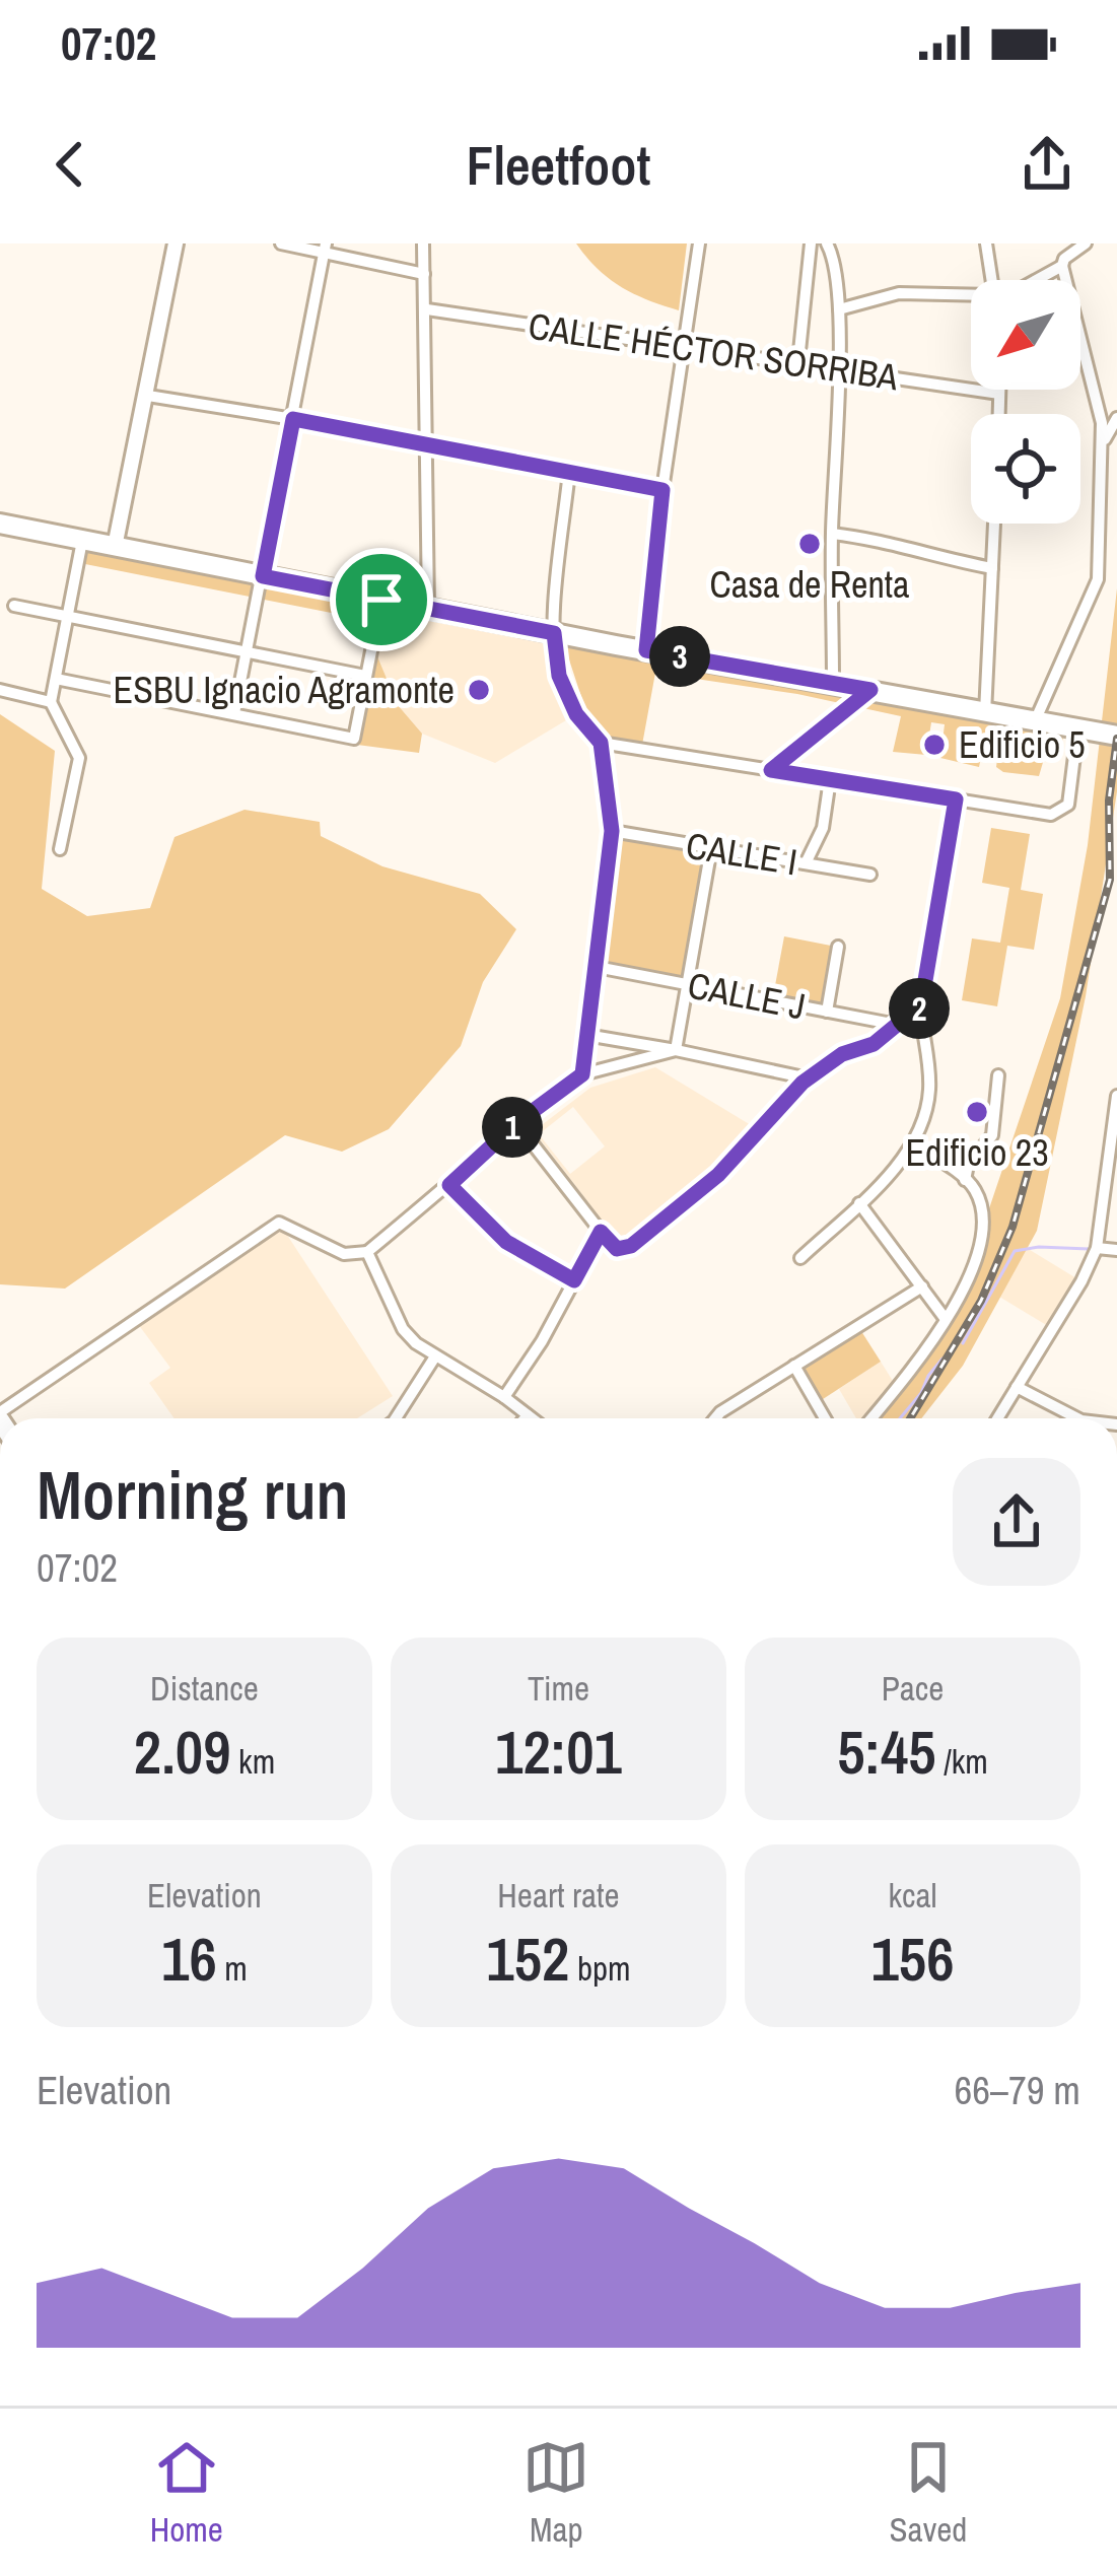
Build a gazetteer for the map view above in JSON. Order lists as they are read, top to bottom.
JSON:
{
  "streets": {
    "street": ["CALLE HÉCTOR SORRIBA", "CALLE I", "CALLE J"]
  },
  "places": [
    "Casa de Renta",
    "ESBU Ignacio Agramonte",
    "Edificio 5",
    "Edificio 23"
  ],
  "north": "bottom left",
  "page": {
    "status": "07:02",
    "header": "Fleetfoot",
    "pins": ["3", "2", "1"],
    "heading": ["Morning run", "07:02"],
    "stats": [
      ["Distance", "2.09 km"],
      ["Time", "12:01"],
      ["Pace", "5:45 /km"],
      ["Elevation", "16 m"],
      ["Heart rate", "152 bpm"],
      ["kcal", "156"]
    ],
    "chart": ["Elevation", "66–79 m"],
    "tabs": ["Home", "Map", "Saved"]
  }
}
